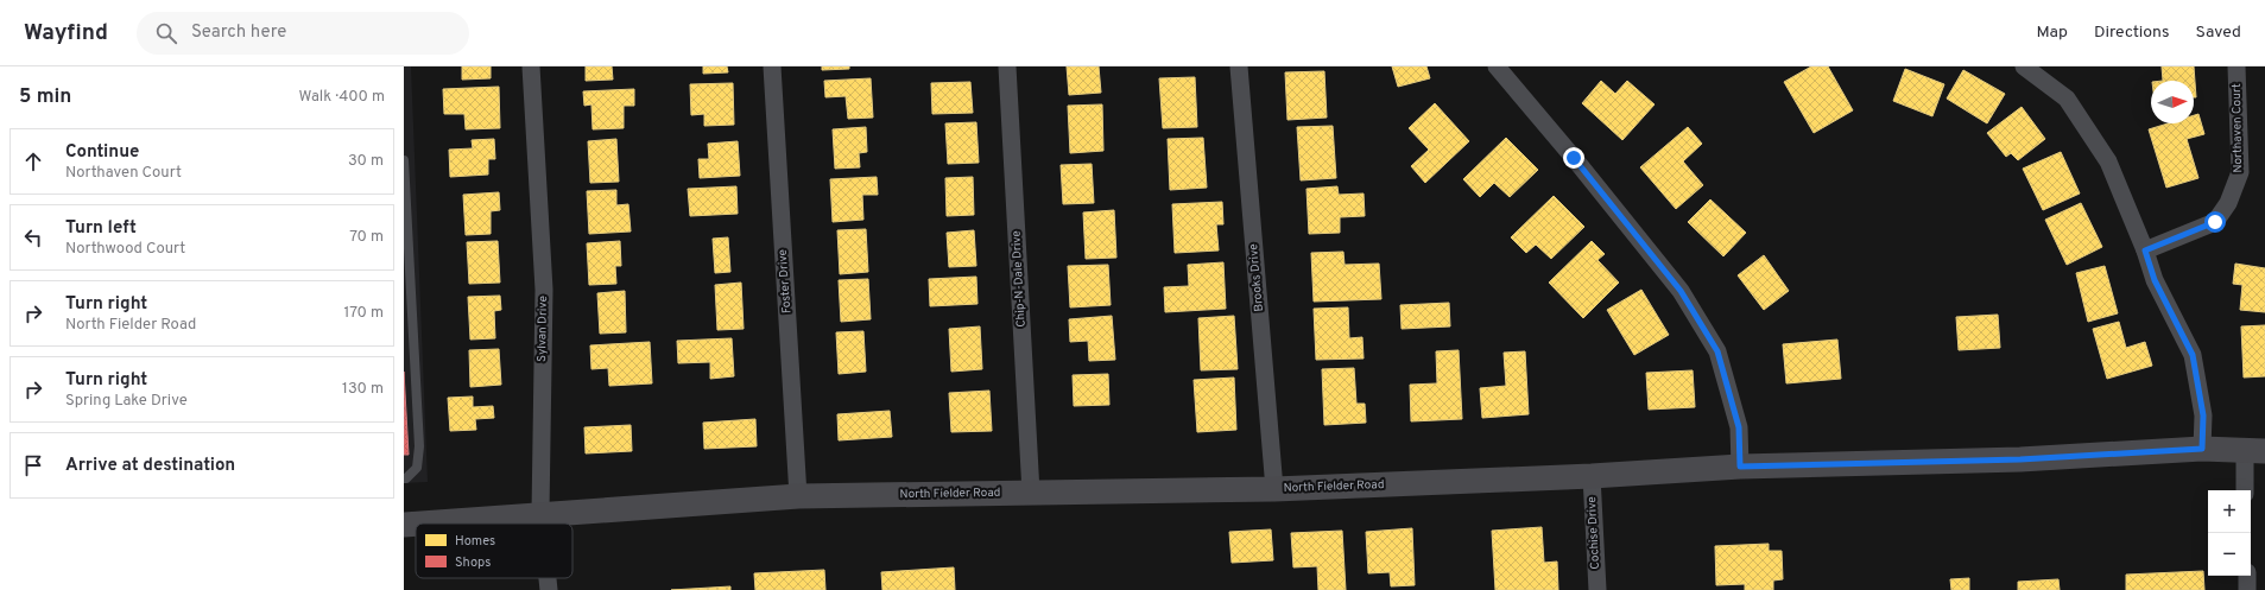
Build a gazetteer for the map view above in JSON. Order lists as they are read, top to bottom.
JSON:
{
  "streets": {
    "main road": ["North Fielder Road"],
    "street": [
      "Northaven Court",
      "Brooks Drive",
      "Chip-N-Dale Drive",
      "Foster Drive",
      "Sylvan Drive",
      "Cochise Drive"
    ]
  },
  "crossings": [
    ["Brooks Drive", "North Fielder Road"],
    ["Chip-N-Dale Drive", "North Fielder Road"],
    ["Foster Drive", "North Fielder Road"],
    ["Sylvan Drive", "North Fielder Road"],
    ["North Fielder Road", "Cochise Drive"]
  ],
  "legend": ["Homes", "Shops"],
  "north": "right",
  "page": {
    "header": "Wayfind",
    "search": "Search here",
    "nav": ["Map", "Directions", "Saved"],
    "heading": ["5 min", "Walk · 400 m"],
    "list": [
      ["Continue", "Northaven Court", "30 m"],
      ["Turn left", "Northwood Court", "70 m"],
      ["Turn right", "North Fielder Road", "170 m"],
      ["Turn right", "Spring Lake Drive", "130 m"],
      "Arrive at destination"
    ],
    "map_buttons": ["+", "−"]
  }
}
